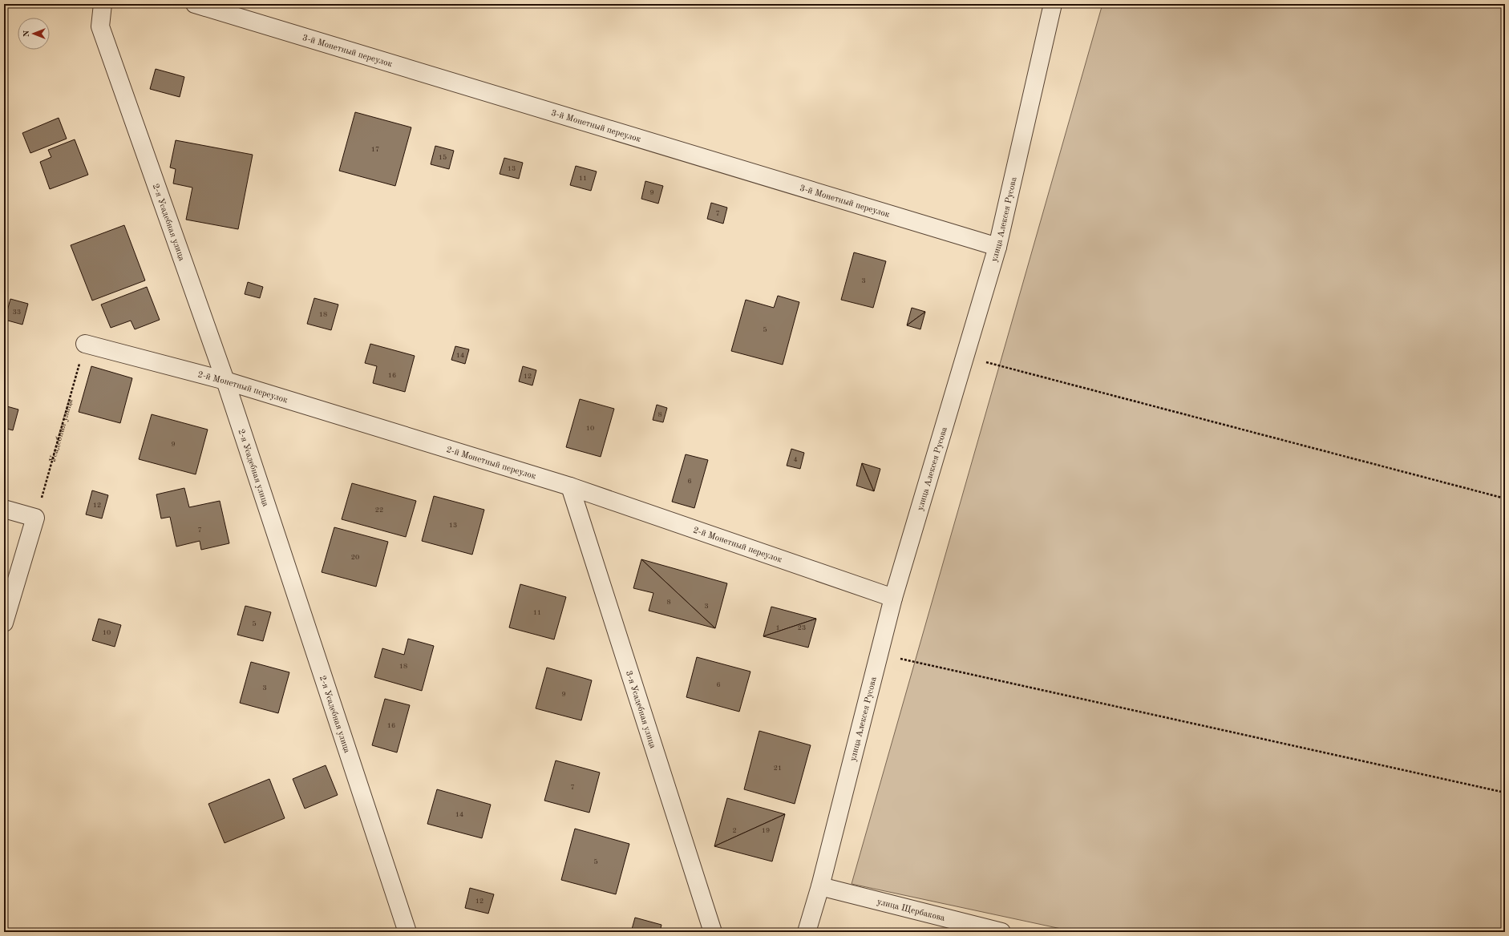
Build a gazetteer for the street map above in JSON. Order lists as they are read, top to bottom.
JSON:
{
  "streets": {
    "street": [
      "3-й Монетный переулок",
      "улица Алексея Русова",
      "2-я Усадебная улица",
      "2-й Монетный переулок",
      "3-я Усадебная улица",
      "улица Щербакова"
    ],
    "path": ["Усадебная улица"]
  },
  "crossings": [
    ["3-й Монетный переулок", "улица Алексея Русова"],
    ["улица Алексея Русова", "2-й Монетный переулок"],
    ["улица Алексея Русова", "улица Щербакова"],
    ["2-я Усадебная улица", "2-й Монетный переулок"],
    ["2-й Монетный переулок", "Усадебная улица"],
    ["2-й Монетный переулок", "3-я Усадебная улица"]
  ],
  "house_numbers": [
    "17",
    "15",
    "13",
    "11",
    "9",
    "7",
    "3",
    "33",
    "18",
    "5",
    "14",
    "16",
    "12",
    "8",
    "10",
    "9",
    "4",
    "6",
    "12",
    "22",
    "13",
    "7",
    "20",
    "8",
    "3",
    "11",
    "5",
    "1",
    "23",
    "10",
    "18",
    "6",
    "3",
    "9",
    "16",
    "21",
    "7",
    "14",
    "2",
    "19",
    "5",
    "12"
  ],
  "north": "left"
}
